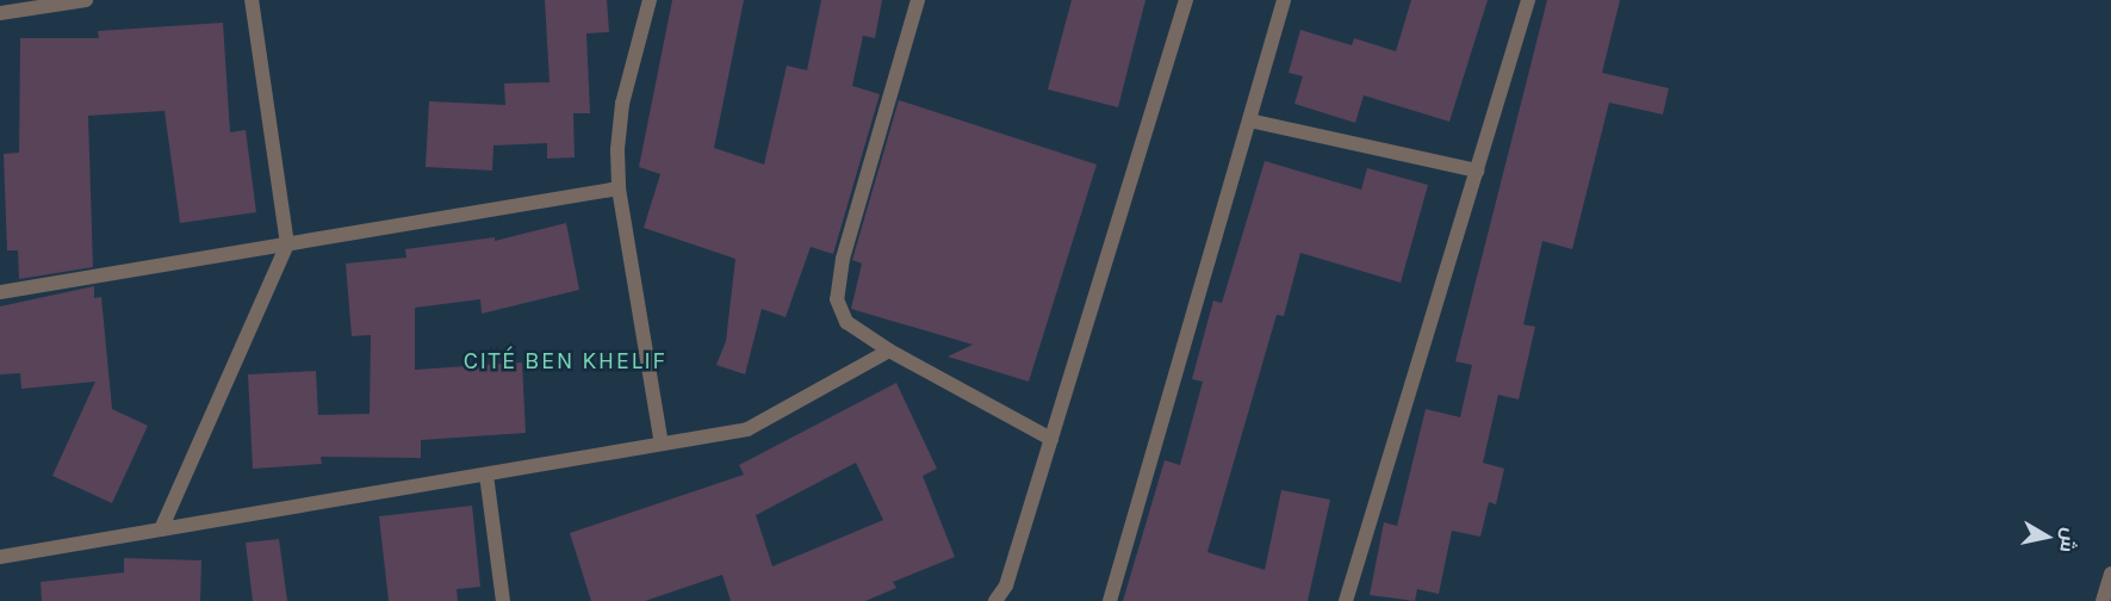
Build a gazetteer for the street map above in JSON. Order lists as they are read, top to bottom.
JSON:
{
  "districts": ["CITÉ BEN KHELIF"],
  "north": "right"
}
